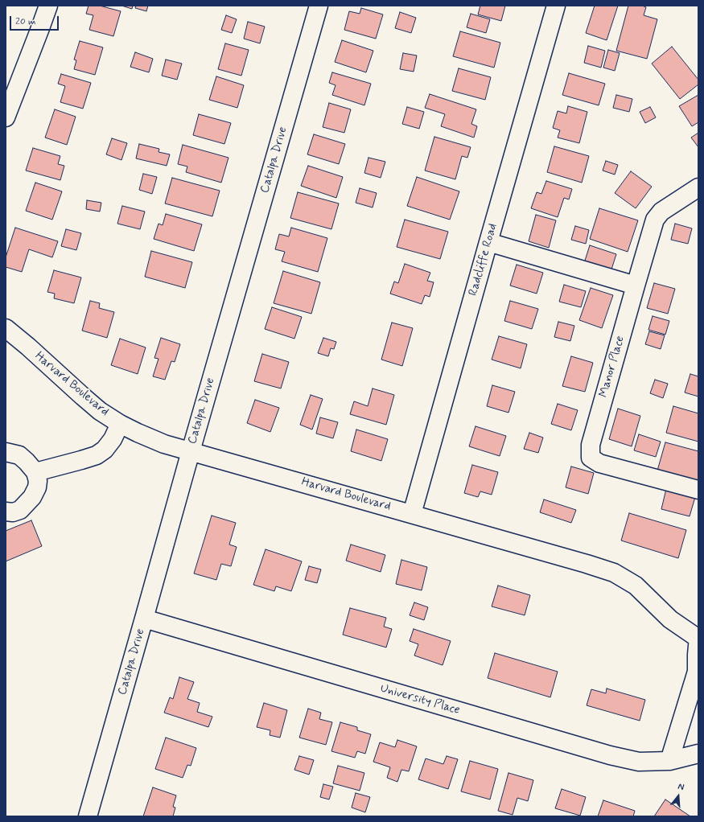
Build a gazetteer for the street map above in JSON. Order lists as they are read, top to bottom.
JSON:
{
  "streets": {
    "street": [
      "Catalpa Drive",
      "Radcliffe Road",
      "Manor Place",
      "Harvard Boulevard",
      "University Place"
    ]
  },
  "crossings": [
    ["Catalpa Drive", "Harvard Boulevard"],
    ["Catalpa Drive", "University Place"],
    ["Radcliffe Road", "Harvard Boulevard"]
  ],
  "scale_bar": "20 m",
  "north": "top"
}
